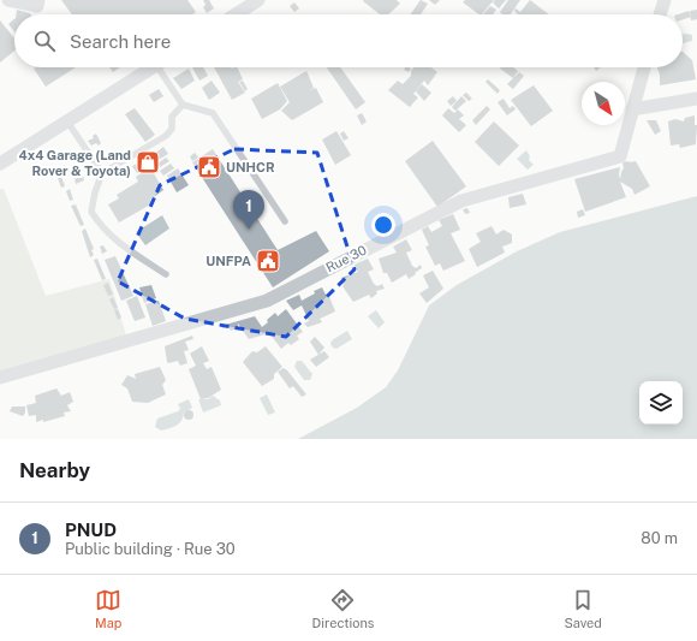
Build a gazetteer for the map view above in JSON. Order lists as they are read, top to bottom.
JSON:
{
  "streets": {
    "street": ["Rue 30"]
  },
  "places": {
    "shop": ["4x4 Garage (Land Rover & Toyota)"],
    "public building": ["UNHCR", "UNFPA"]
  },
  "north": "bottom right",
  "page": {
    "search": "Search here",
    "pins": "1",
    "heading": "Nearby",
    "list": [
      {
        "mark": "1",
        "name": "PNUD",
        "note": "Public building · Rue 30",
        "value": "80 m"
      }
    ],
    "nav": ["Map", "Directions", "Saved"]
  }
}
